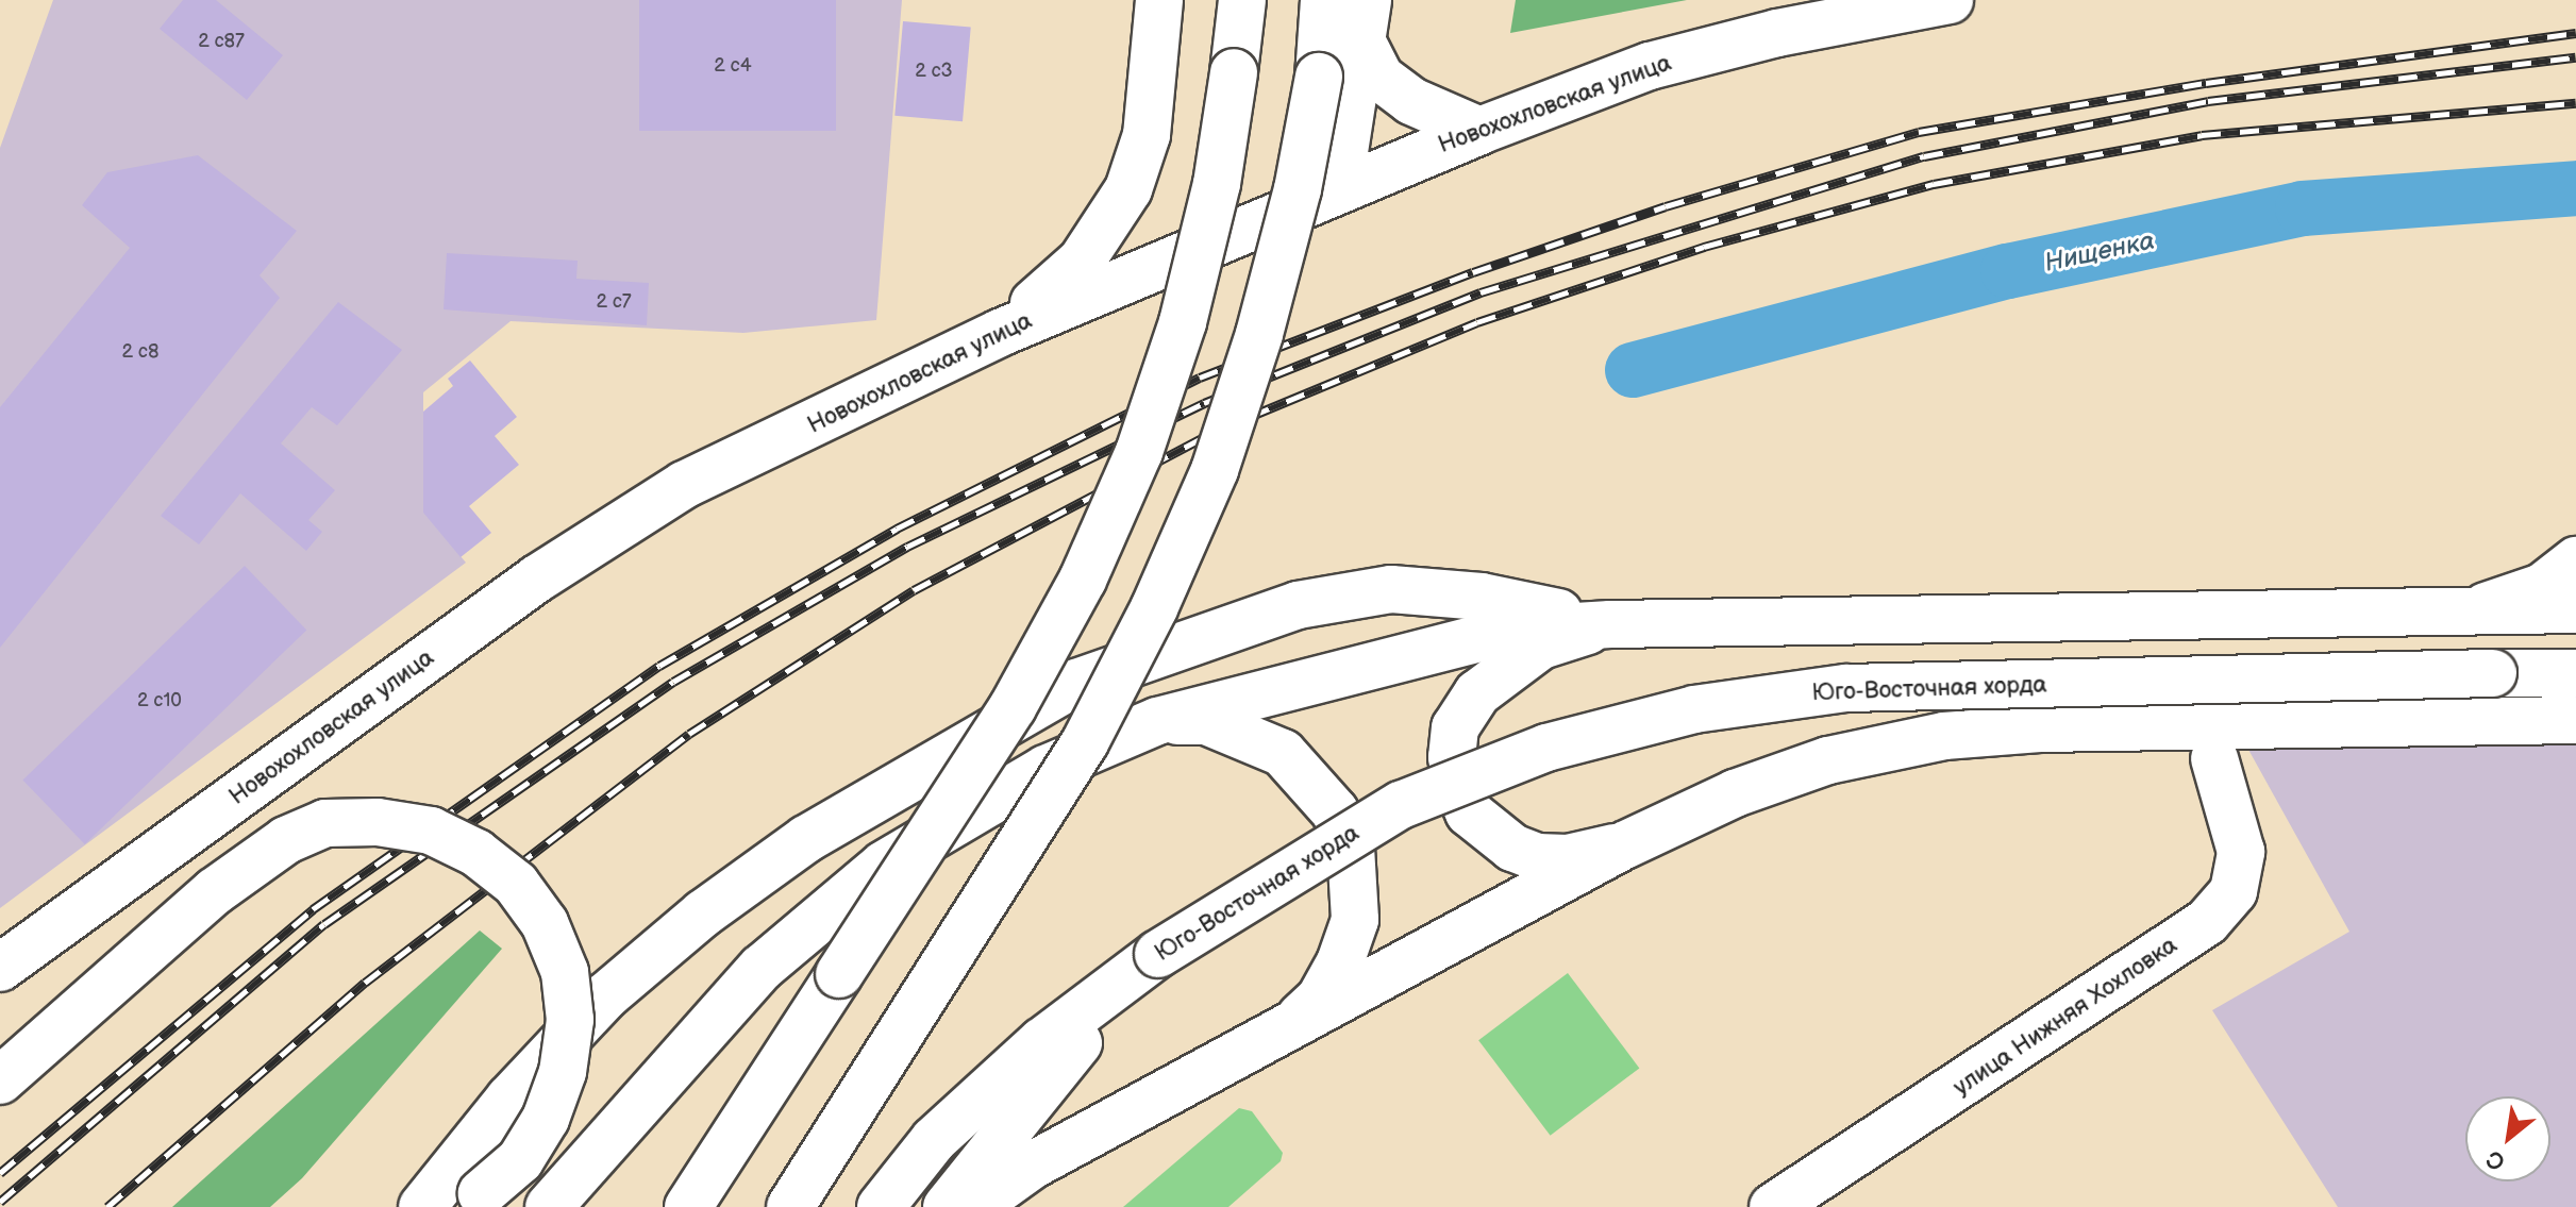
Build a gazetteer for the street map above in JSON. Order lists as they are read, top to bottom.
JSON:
{
  "streets": {
    "main road": ["Новохохловская улица", "Юго-Восточная хорда", "улица Нижняя Хохловка"]
  },
  "water": ["Нищенка"],
  "house_numbers": [
    "2 с87",
    "2 с4",
    "2 с3",
    "2 с7",
    "2 с8",
    "2 с10"
  ],
  "north": "bottom left"
}
